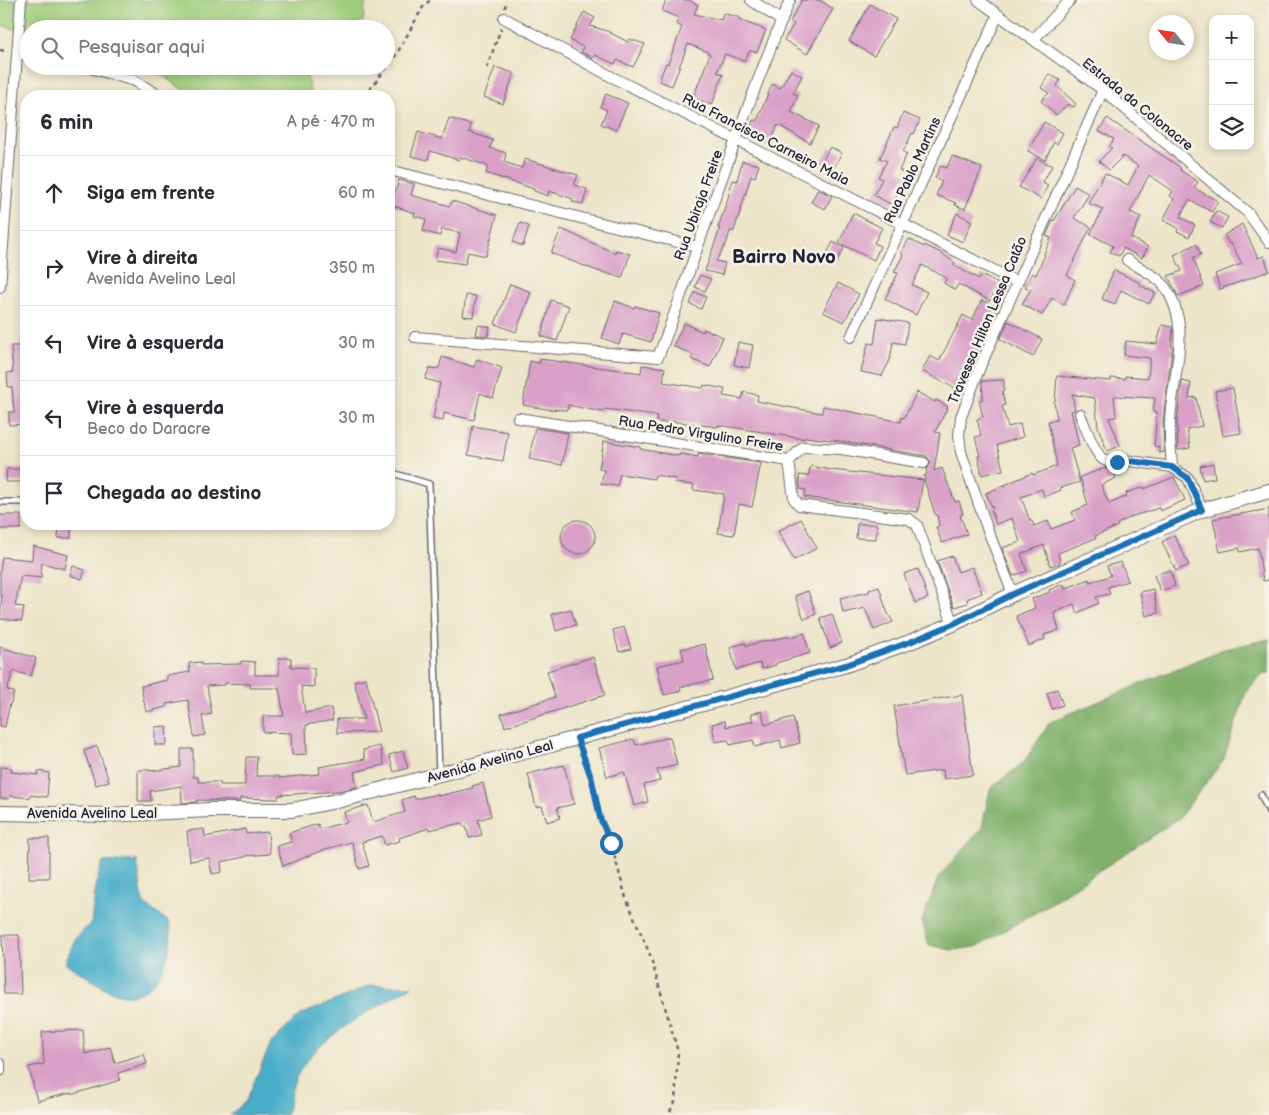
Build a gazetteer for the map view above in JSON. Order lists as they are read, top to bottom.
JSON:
{
  "streets": {
    "main road": ["Avenida Avelino Leal"],
    "street": [
      "Estrada da Colonacre",
      "Rua Francisco Carneiro Maia",
      "Rua Pablo Martins",
      "Rua Ubiraja Freire",
      "Travessa Hilton Lessa Catão",
      "Rua Pedro Virgulino Freire"
    ]
  },
  "crossings": [
    ["Estrada da Colonacre", "Rua Pablo Martins"],
    ["Estrada da Colonacre", "Travessa Hilton Lessa Catão"],
    ["Rua Francisco Carneiro Maia", "Rua Pablo Martins"],
    ["Rua Francisco Carneiro Maia", "Rua Ubiraja Freire"],
    ["Rua Francisco Carneiro Maia", "Travessa Hilton Lessa Catão"],
    ["Travessa Hilton Lessa Catão", "Avenida Avelino Leal"],
    ["Rua Pedro Virgulino Freire", "Avenida Avelino Leal"]
  ],
  "districts": ["Bairro Novo"],
  "north": "top left",
  "page": {
    "map_buttons": ["+", "−"],
    "search": "Pesquisar aqui",
    "heading": ["6 min", "A pé · 470 m"],
    "list": [
      ["Siga em frente", "60 m"],
      ["Vire à direita", "Avenida Avelino Leal", "350 m"],
      ["Vire à esquerda", "30 m"],
      ["Vire à esquerda", "Beco do Daracre", "30 m"],
      "Chegada ao destino"
    ]
  }
}
